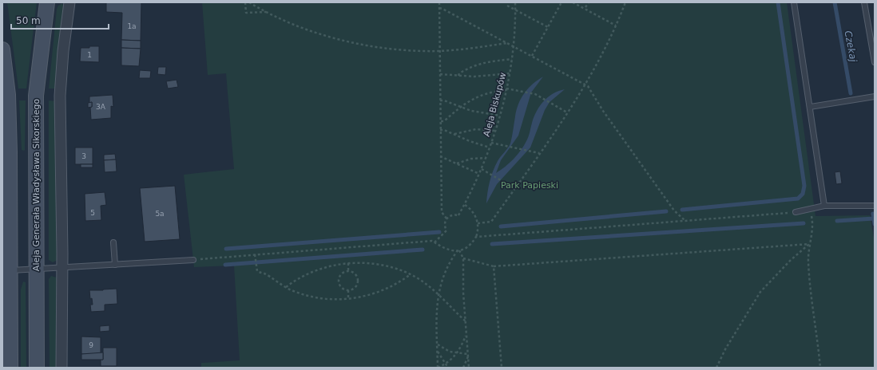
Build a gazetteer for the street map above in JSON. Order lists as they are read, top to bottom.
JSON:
{
  "streets": {
    "main road": ["Aleja Generała Władysława Sikorskiego"],
    "path": ["Aleja Biskupów"]
  },
  "water": ["Czekaj"],
  "parks": ["Park Papieski"],
  "house_numbers": [
    "1a",
    "1",
    "3A",
    "3",
    "5",
    "5a",
    "9"
  ],
  "scale_bar": "50 m"
}
